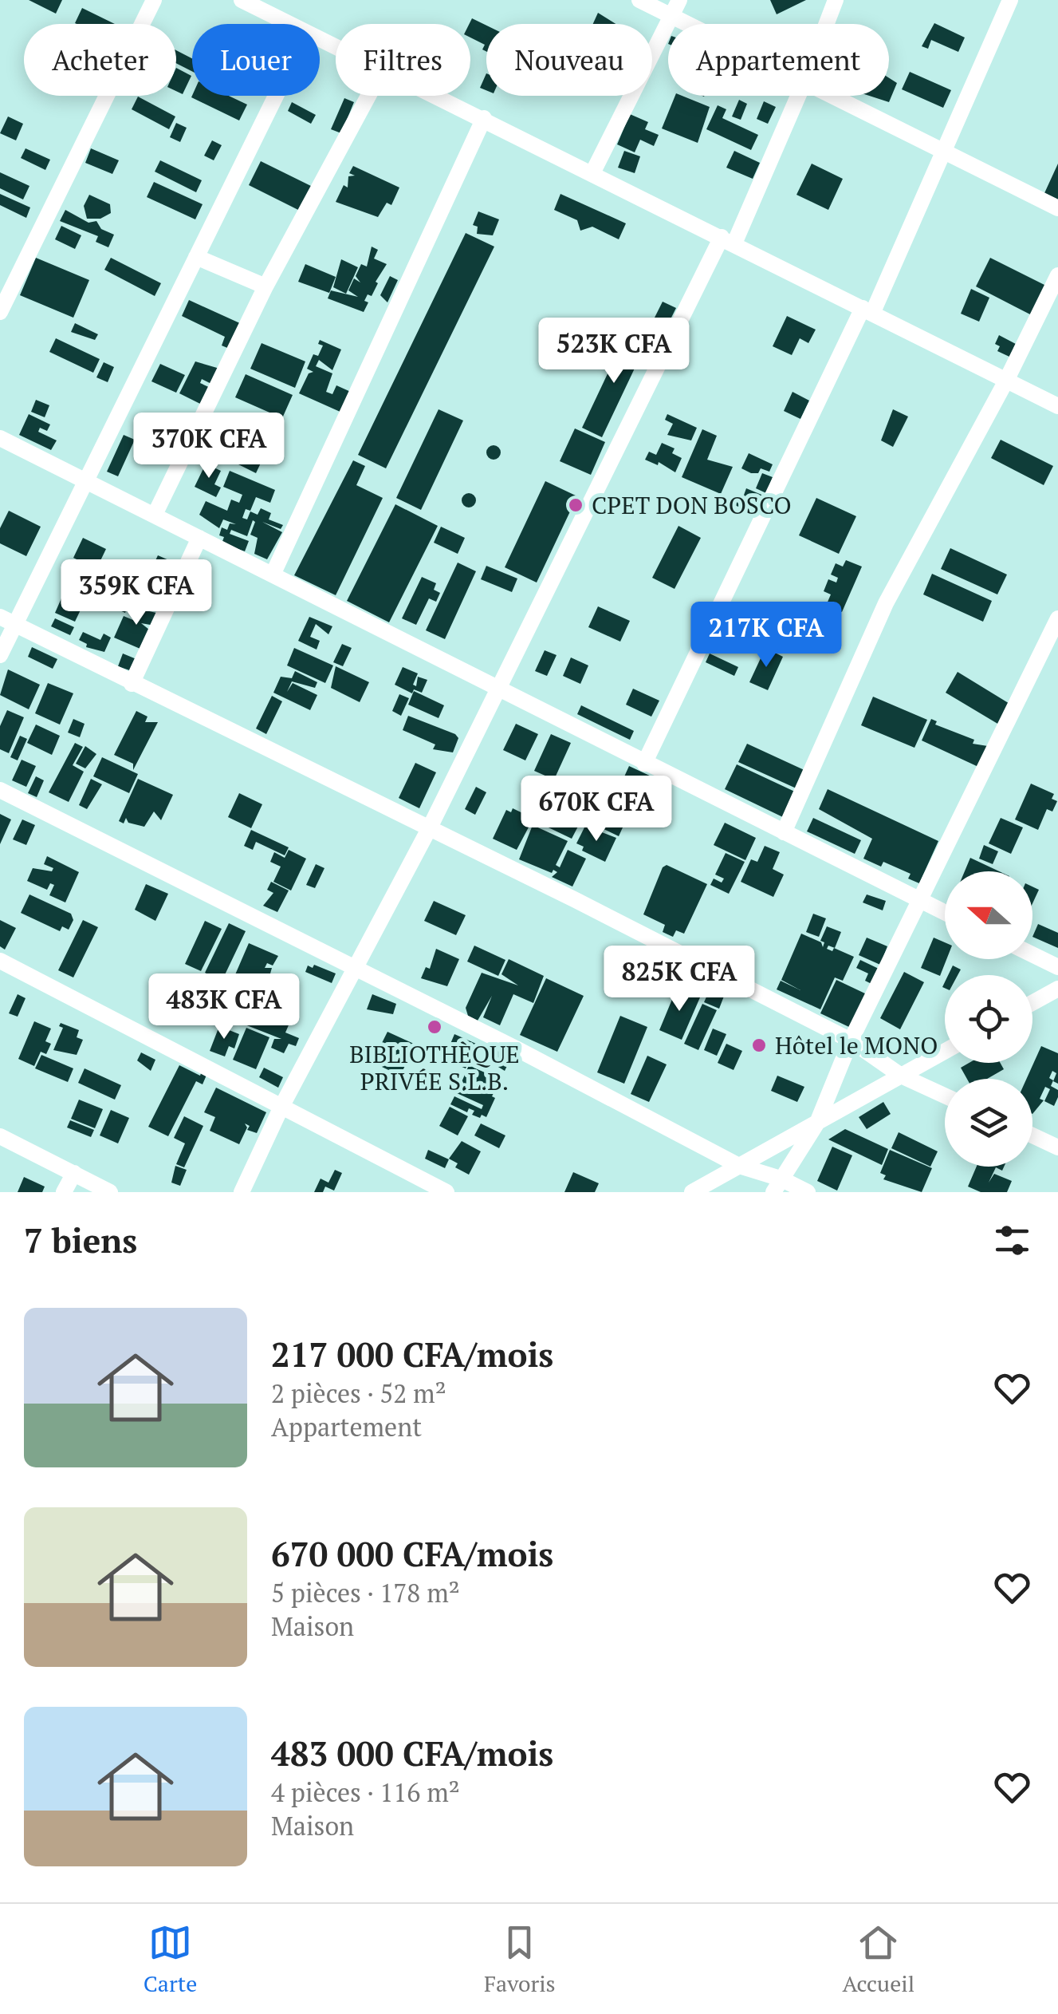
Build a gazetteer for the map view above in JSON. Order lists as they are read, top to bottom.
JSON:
{
  "places": ["CPET DON BOSCO", "BIBLIOTHÈQUE PRIVÉE S.L.B.", "Hôtel le MONO"],
  "north": "left",
  "page": {
    "chip": [
      "Acheter",
      "Louer",
      "Filtres",
      "Nouveau",
      "Appartement"
    ],
    "price": [
      "523K CFA",
      "370K CFA",
      "359K CFA",
      "217K CFA",
      "670K CFA",
      "825K CFA",
      "483K CFA"
    ],
    "heading": "7 biens",
    "list": [
      {
        "name": "217 000 CFA/mois",
        "note": "2 pièces · 52 m² · Appartement"
      },
      {
        "name": "670 000 CFA/mois",
        "note": "5 pièces · 178 m² · Maison"
      },
      {
        "name": "483 000 CFA/mois",
        "note": "4 pièces · 116 m² · Maison"
      }
    ],
    "tabs": ["Carte", "Favoris", "Accueil"]
  }
}
